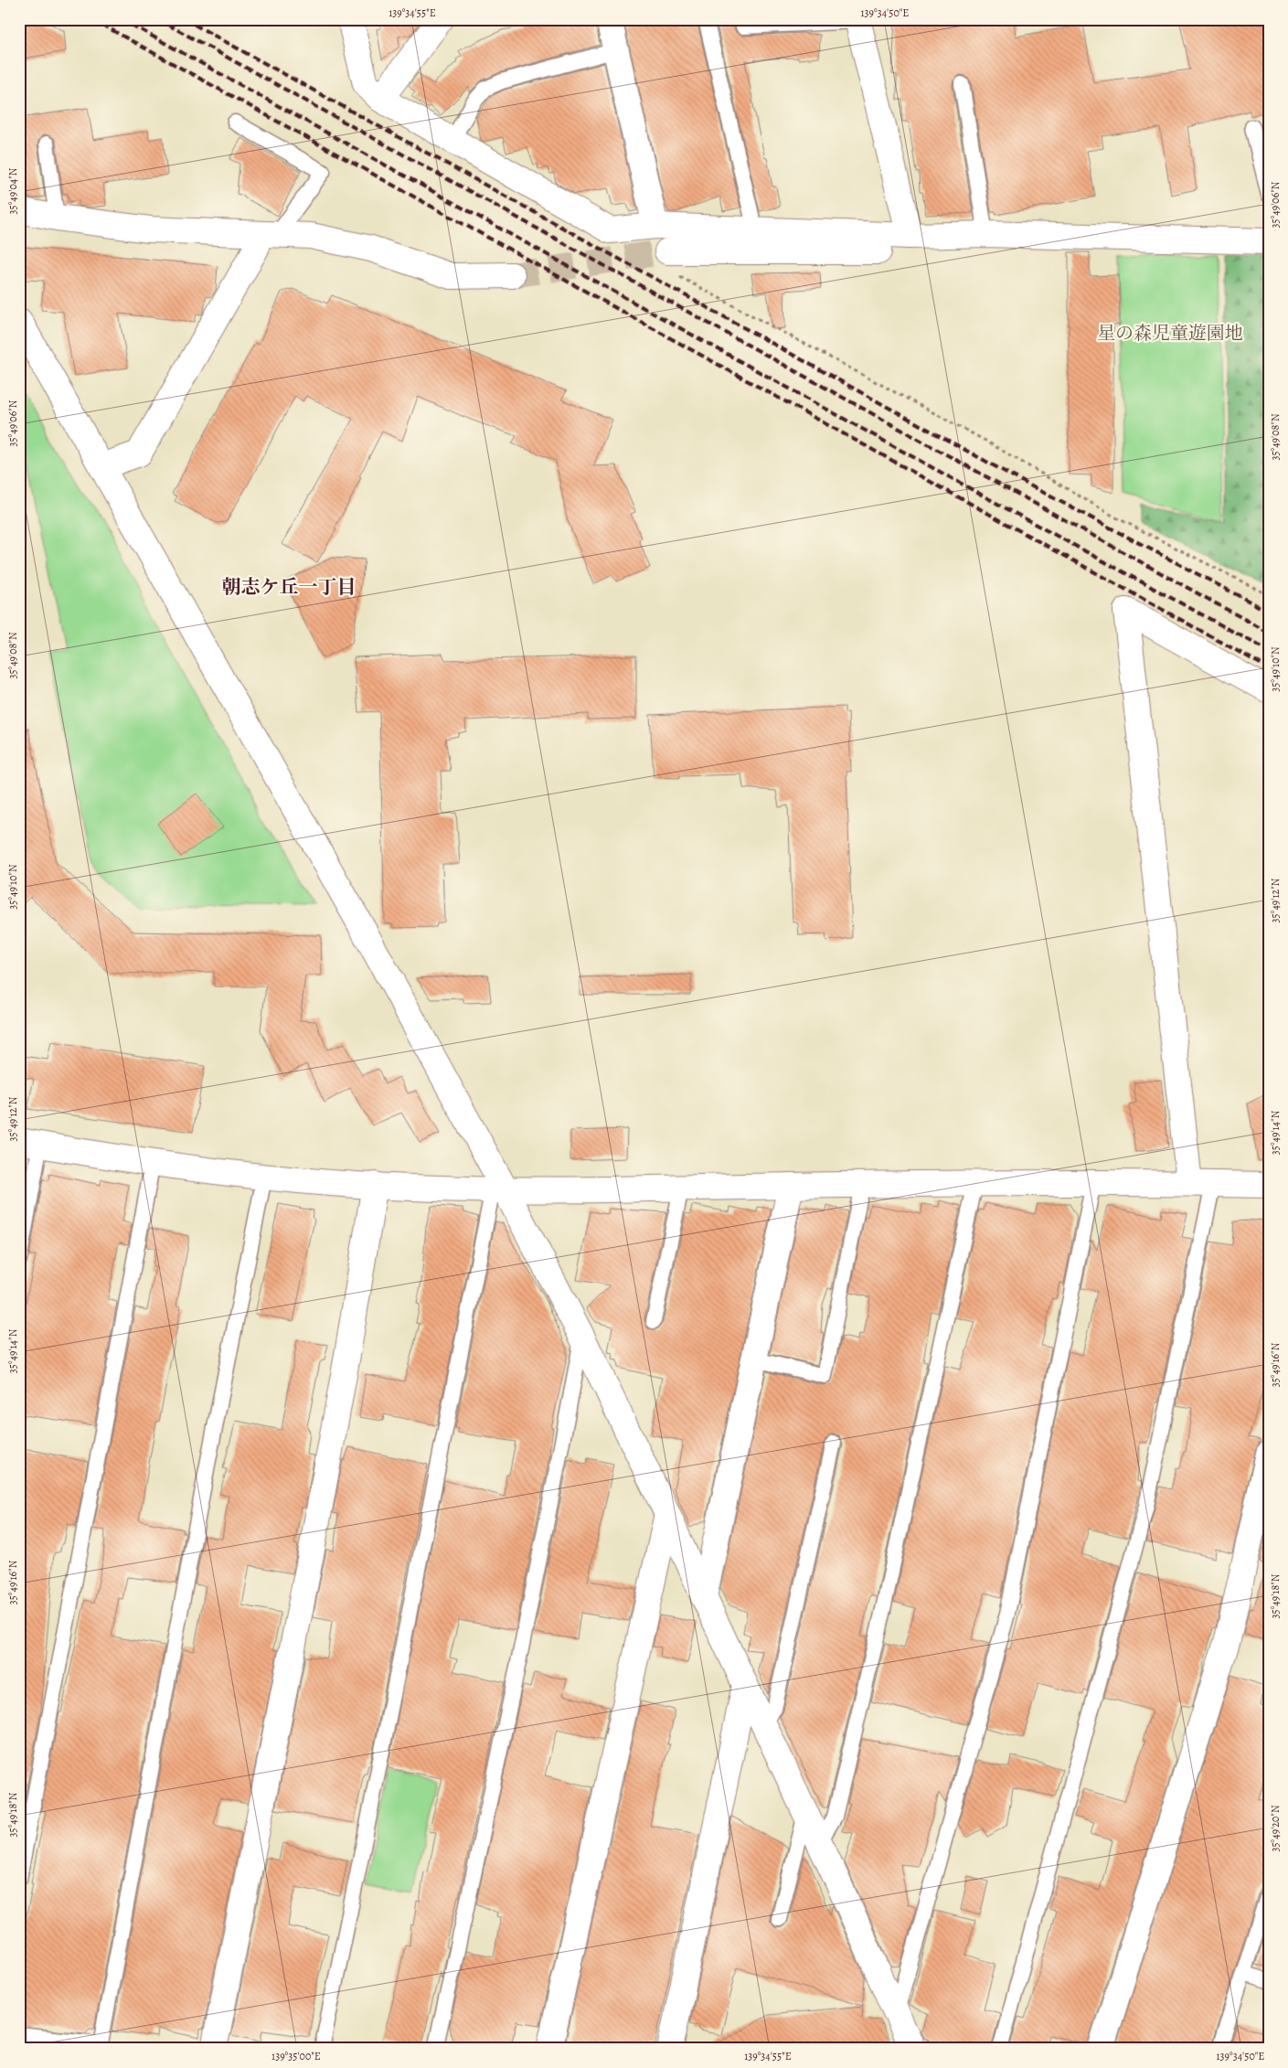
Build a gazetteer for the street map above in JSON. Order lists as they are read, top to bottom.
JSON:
{
  "districts": ["朝志ケ丘一丁目"],
  "parks": ["星の森児童遊園地"],
  "coordinates": [
    "139°34'55\"E",
    "139°34'50\"E",
    "35°49'04\"N",
    "35°49'06\"N",
    "35°49'08\"N",
    "35°49'10\"N",
    "35°49'12\"N",
    "35°49'14\"N",
    "35°49'16\"N",
    "35°49'18\"N",
    "35°49'20\"N",
    "139°35'00\"E"
  ]
}
